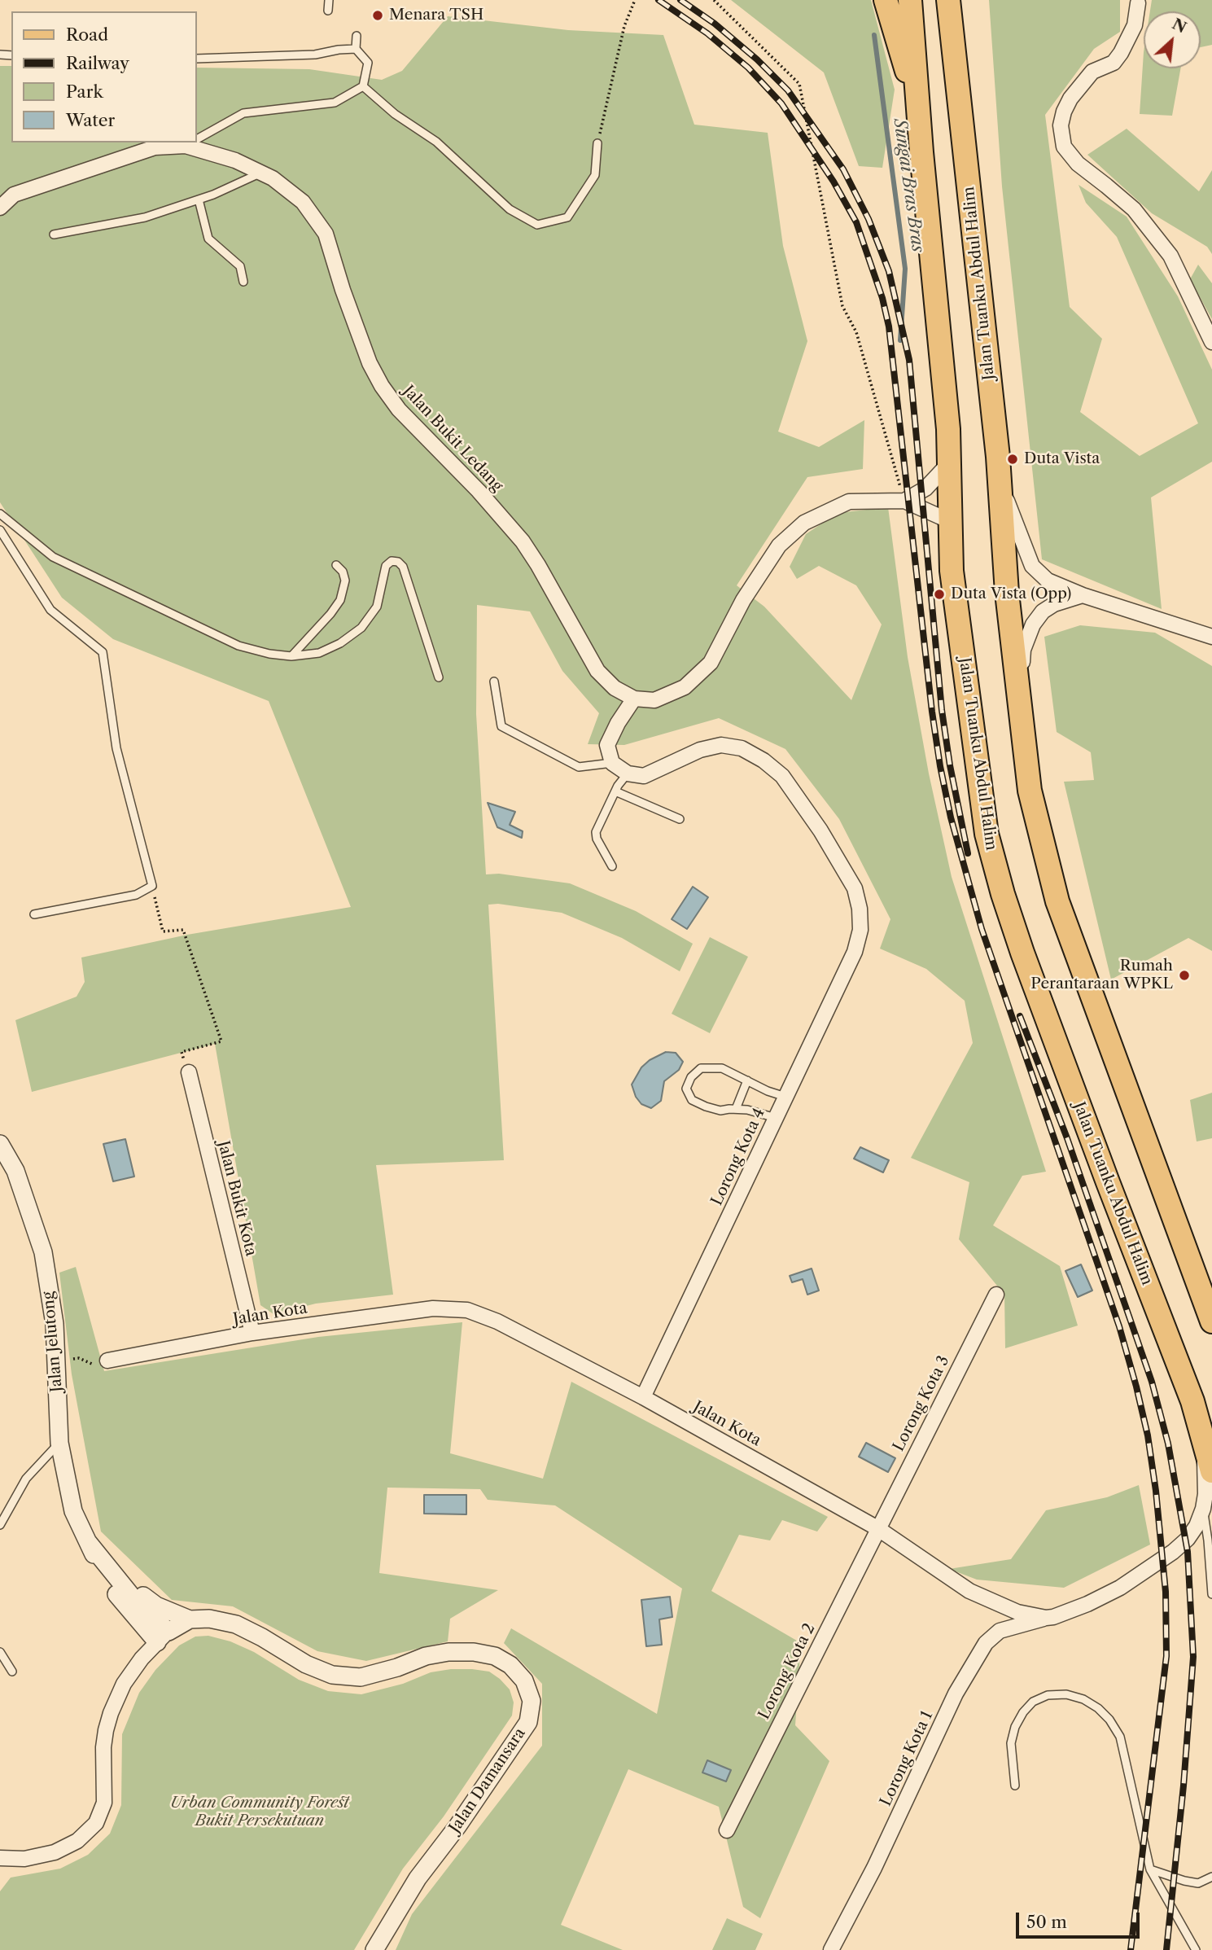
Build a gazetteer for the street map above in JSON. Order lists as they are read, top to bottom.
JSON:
{
  "streets": {
    "main road": ["Jalan Tuanku Abdul Halim"],
    "street": [
      "Jalan Bukit Ledang",
      "Lorong Kota 4",
      "Jalan Bukit Kota",
      "Jalan Kota",
      "Jalan Jelutong",
      "Lorong Kota 3",
      "Lorong Kota 2",
      "Lorong Kota 1",
      "Jalan Damansara"
    ]
  },
  "crossings": [
    ["Jalan Tuanku Abdul Halim", "Jalan Kota"],
    ["Lorong Kota 4", "Jalan Kota"],
    ["Jalan Bukit Kota", "Jalan Kota"],
    ["Jalan Kota", "Lorong Kota 3"],
    ["Jalan Kota", "Lorong Kota 2"],
    ["Jalan Kota", "Lorong Kota 1"],
    ["Lorong Kota 3", "Lorong Kota 2"]
  ],
  "water": ["Sungai Bras Bras"],
  "parks": ["Urban Community Forest Bukit Persekutuan"],
  "places": [
    "Menara TSH",
    "Duta Vista",
    "Duta Vista (Opp)",
    "Rumah Perantaraan WPKL"
  ],
  "legend": [
    "Road",
    "Railway",
    "Park",
    "Water"
  ],
  "scale_bar": "50 m",
  "north": "top right"
}
